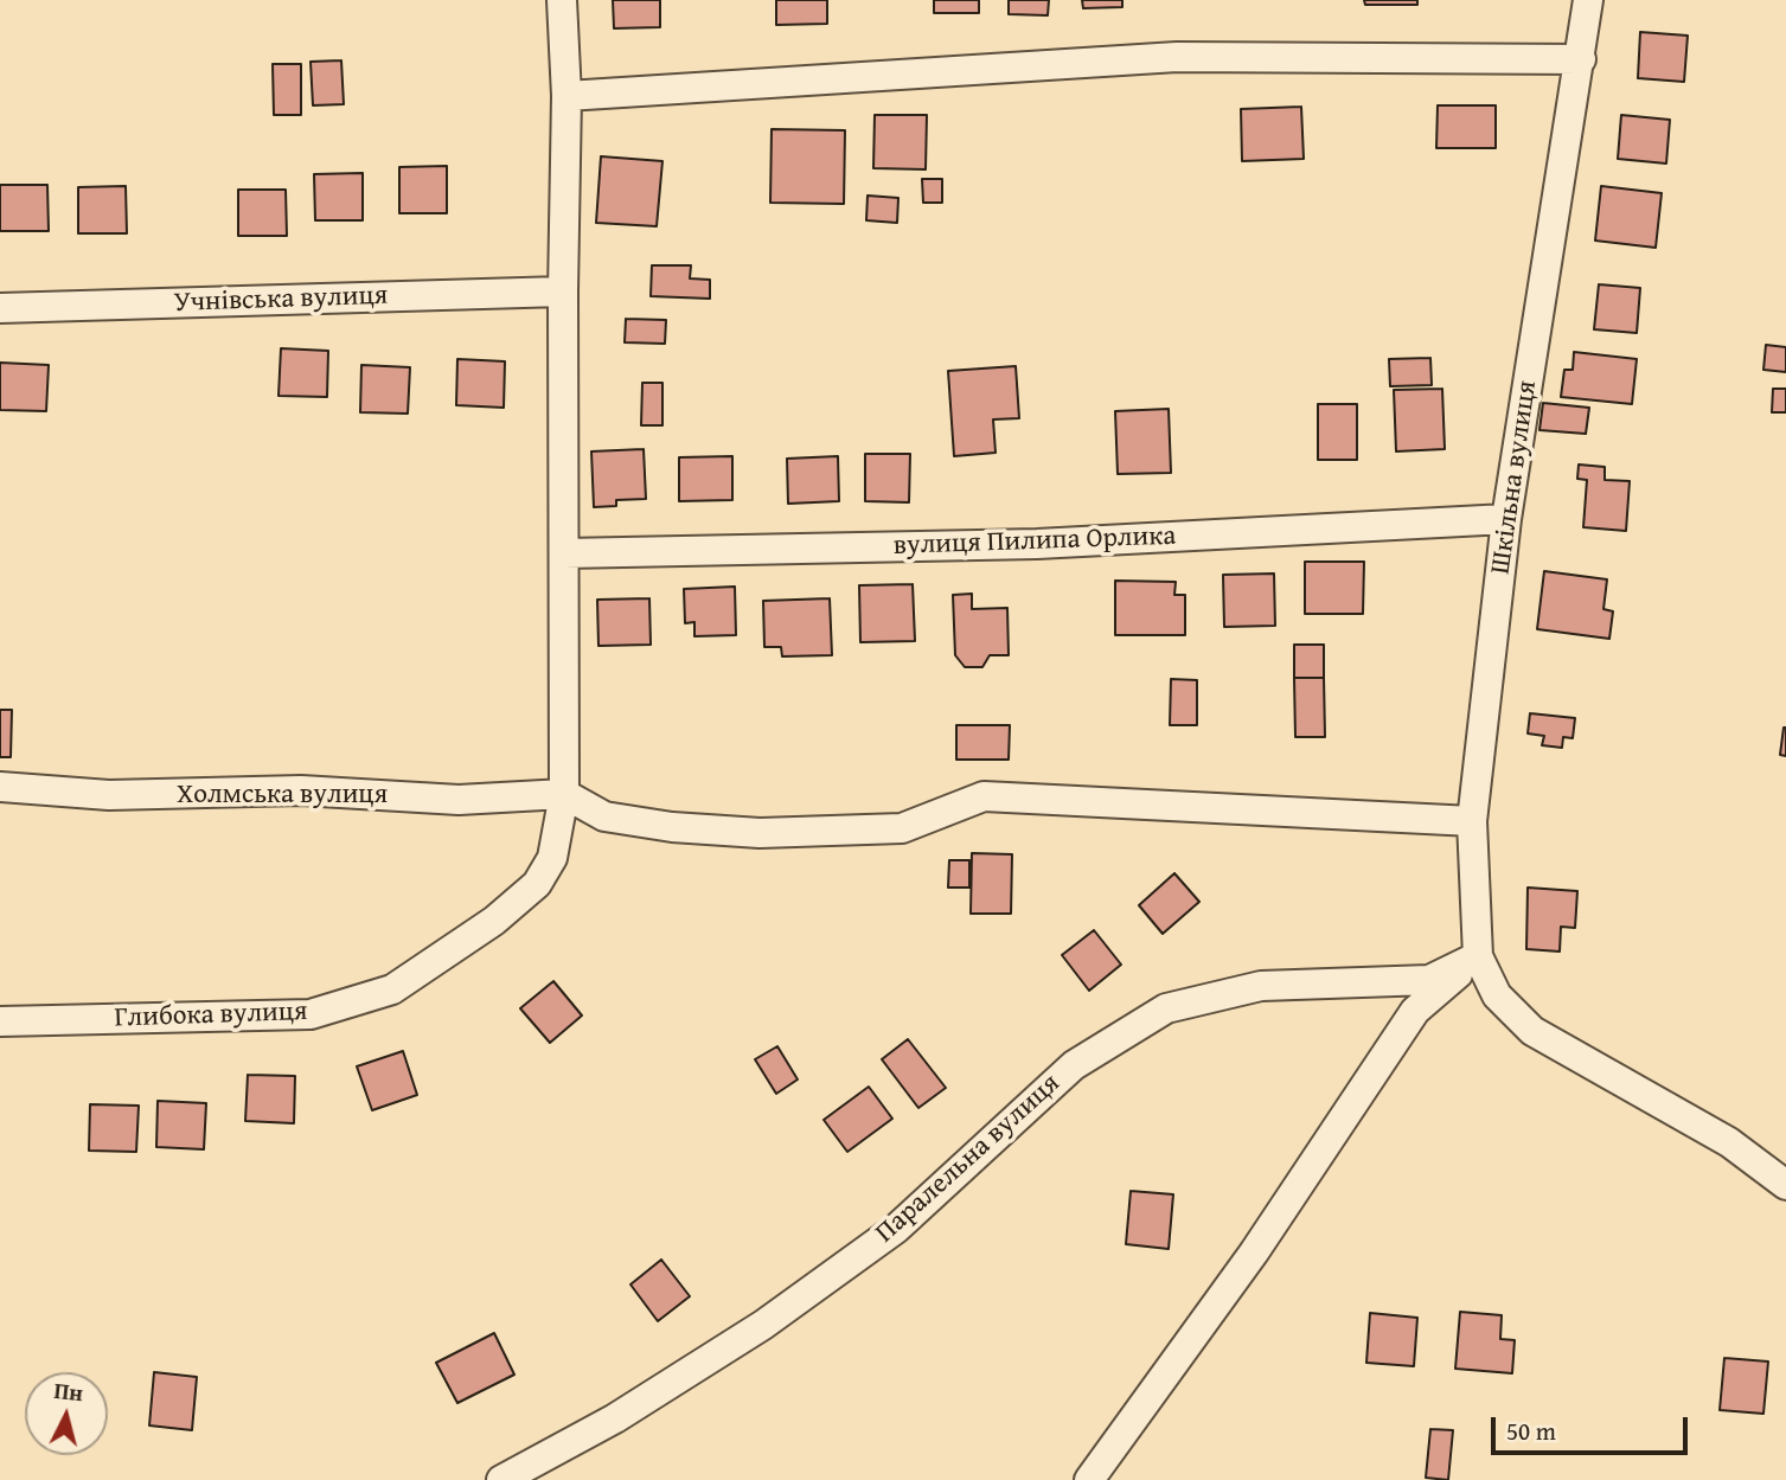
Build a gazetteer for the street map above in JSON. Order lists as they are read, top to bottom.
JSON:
{
  "streets": {
    "street": [
      "Учнівська вулиця",
      "Шкільна вулиця",
      "вулиця Пилипа Орлика",
      "Холмська вулиця",
      "Глибока вулиця",
      "Паралельна вулиця"
    ]
  },
  "crossings": [
    ["Учнівська вулиця", "Глибока вулиця"],
    ["Шкільна вулиця", "вулиця Пилипа Орлика"],
    ["Шкільна вулиця", "Паралельна вулиця"],
    ["вулиця Пилипа Орлика", "Глибока вулиця"],
    ["Холмська вулиця", "Глибока вулиця"]
  ],
  "scale_bar": "50 m",
  "north": "top"
}
